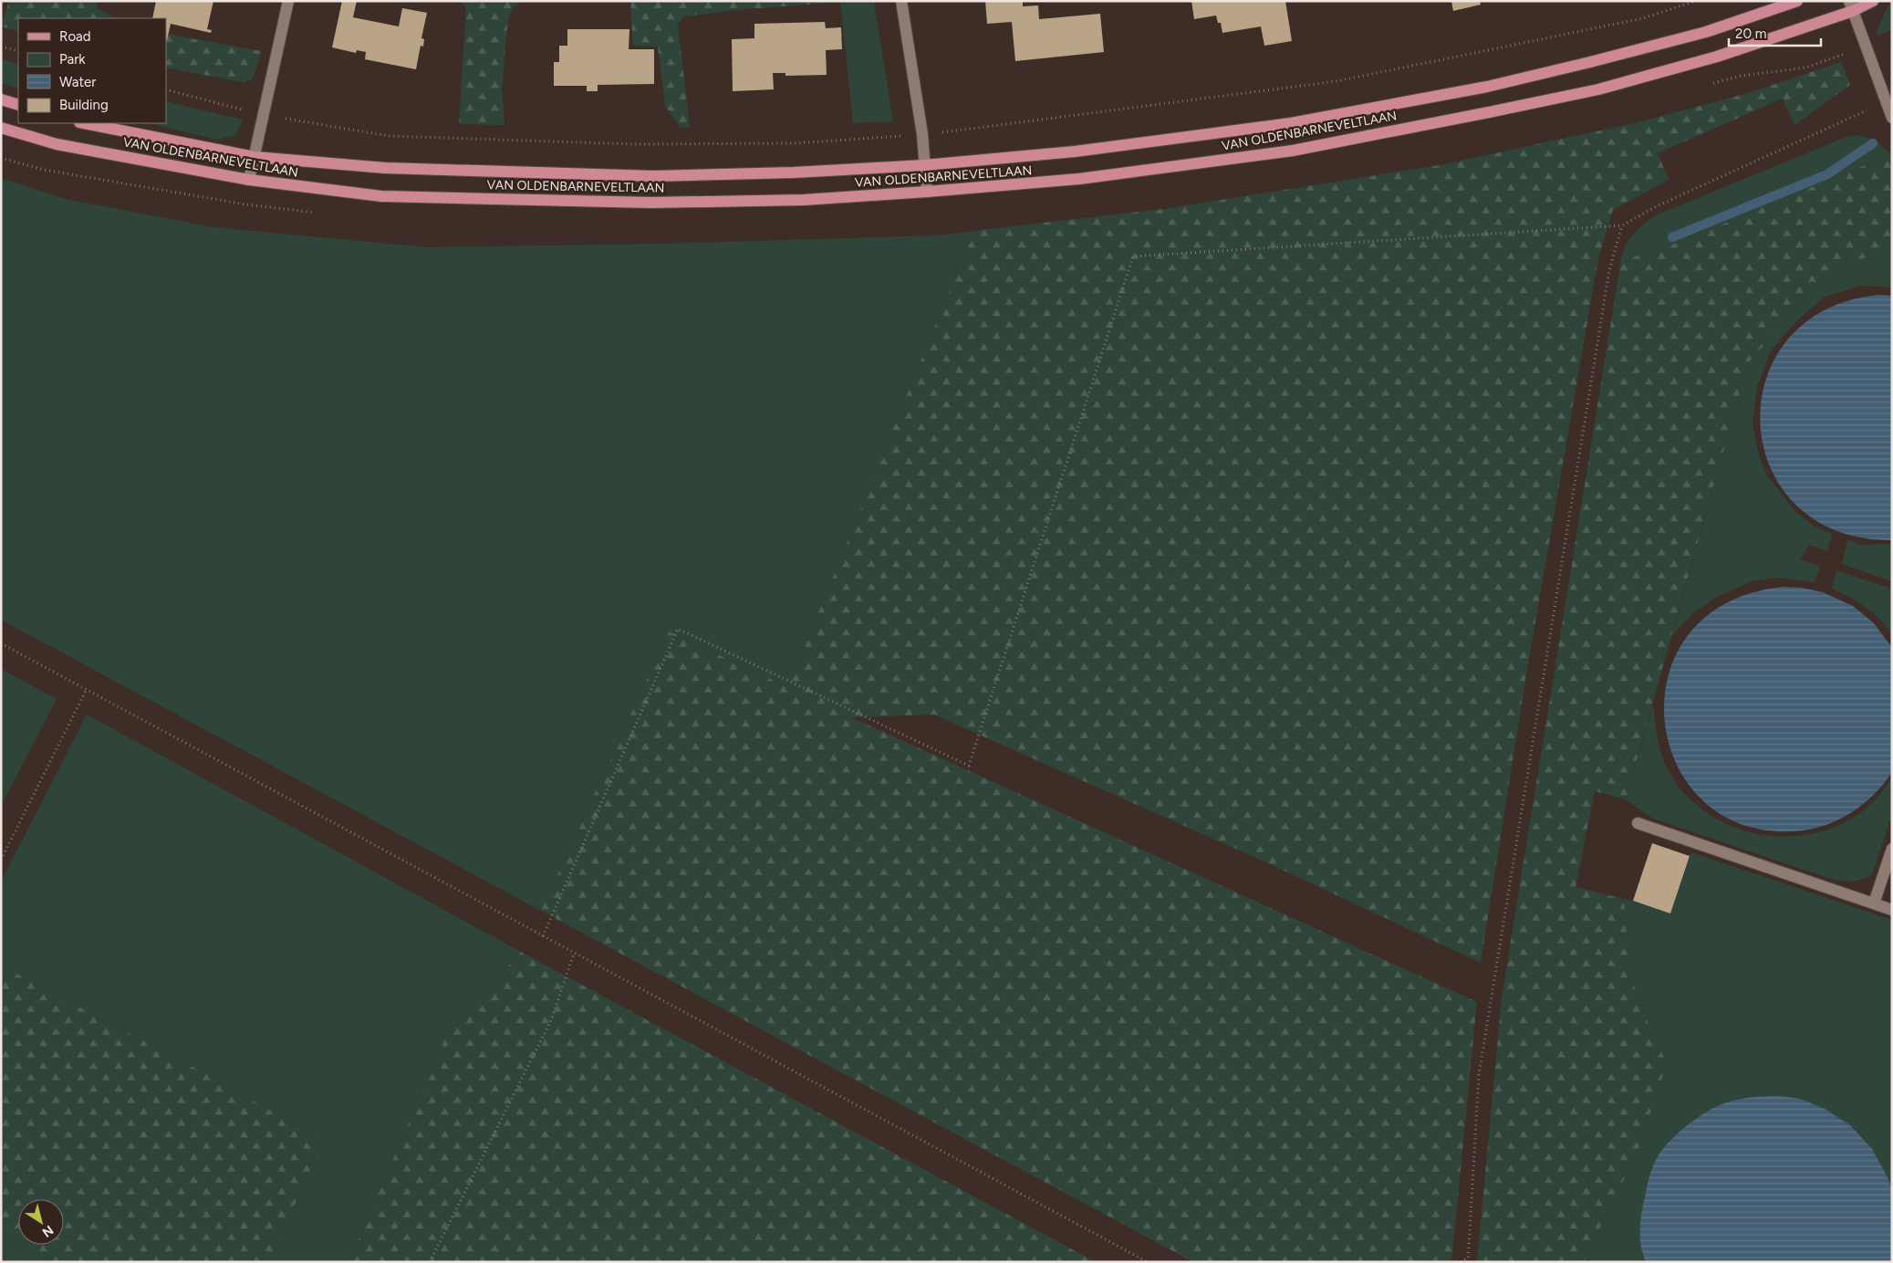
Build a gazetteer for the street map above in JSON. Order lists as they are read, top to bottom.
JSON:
{
  "streets": {
    "main road": ["VAN OLDENBARNEVELTLAAN"]
  },
  "legend": [
    "Road",
    "Park",
    "Water",
    "Building"
  ],
  "scale_bar": "20 m",
  "north": "bottom right"
}
